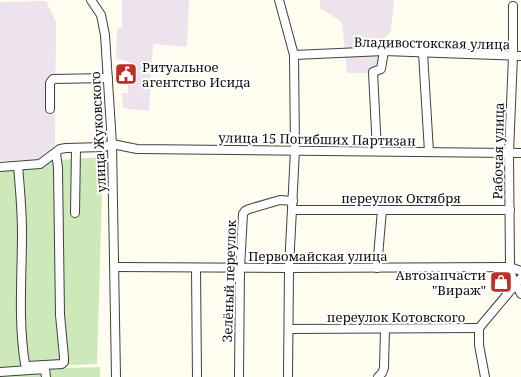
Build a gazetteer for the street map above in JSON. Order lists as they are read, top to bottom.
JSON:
{
  "streets": {
    "street": [
      "Владивостокская улица",
      "улица Жуковского",
      "улица 15 Погибших Партизан",
      "Рабочая улица",
      "переулок Октября",
      "Первомайская улица",
      "Зелёный переулок",
      "переулок Котовского"
    ]
  },
  "crossings": [
    ["Владивостокская улица", "Рабочая улица"],
    ["улица Жуковского", "улица 15 Погибших Партизан"],
    ["улица Жуковского", "Первомайская улица"],
    ["улица 15 Погибших Партизан", "Рабочая улица"],
    ["Рабочая улица", "переулок Октября"],
    ["Рабочая улица", "Первомайская улица"],
    ["Первомайская улица", "Зелёный переулок"]
  ],
  "places": {
    "public building": ["Ритуальное агентство Исида"],
    "shop": ["Автозапчасти \"Вираж\""]
  }
}
